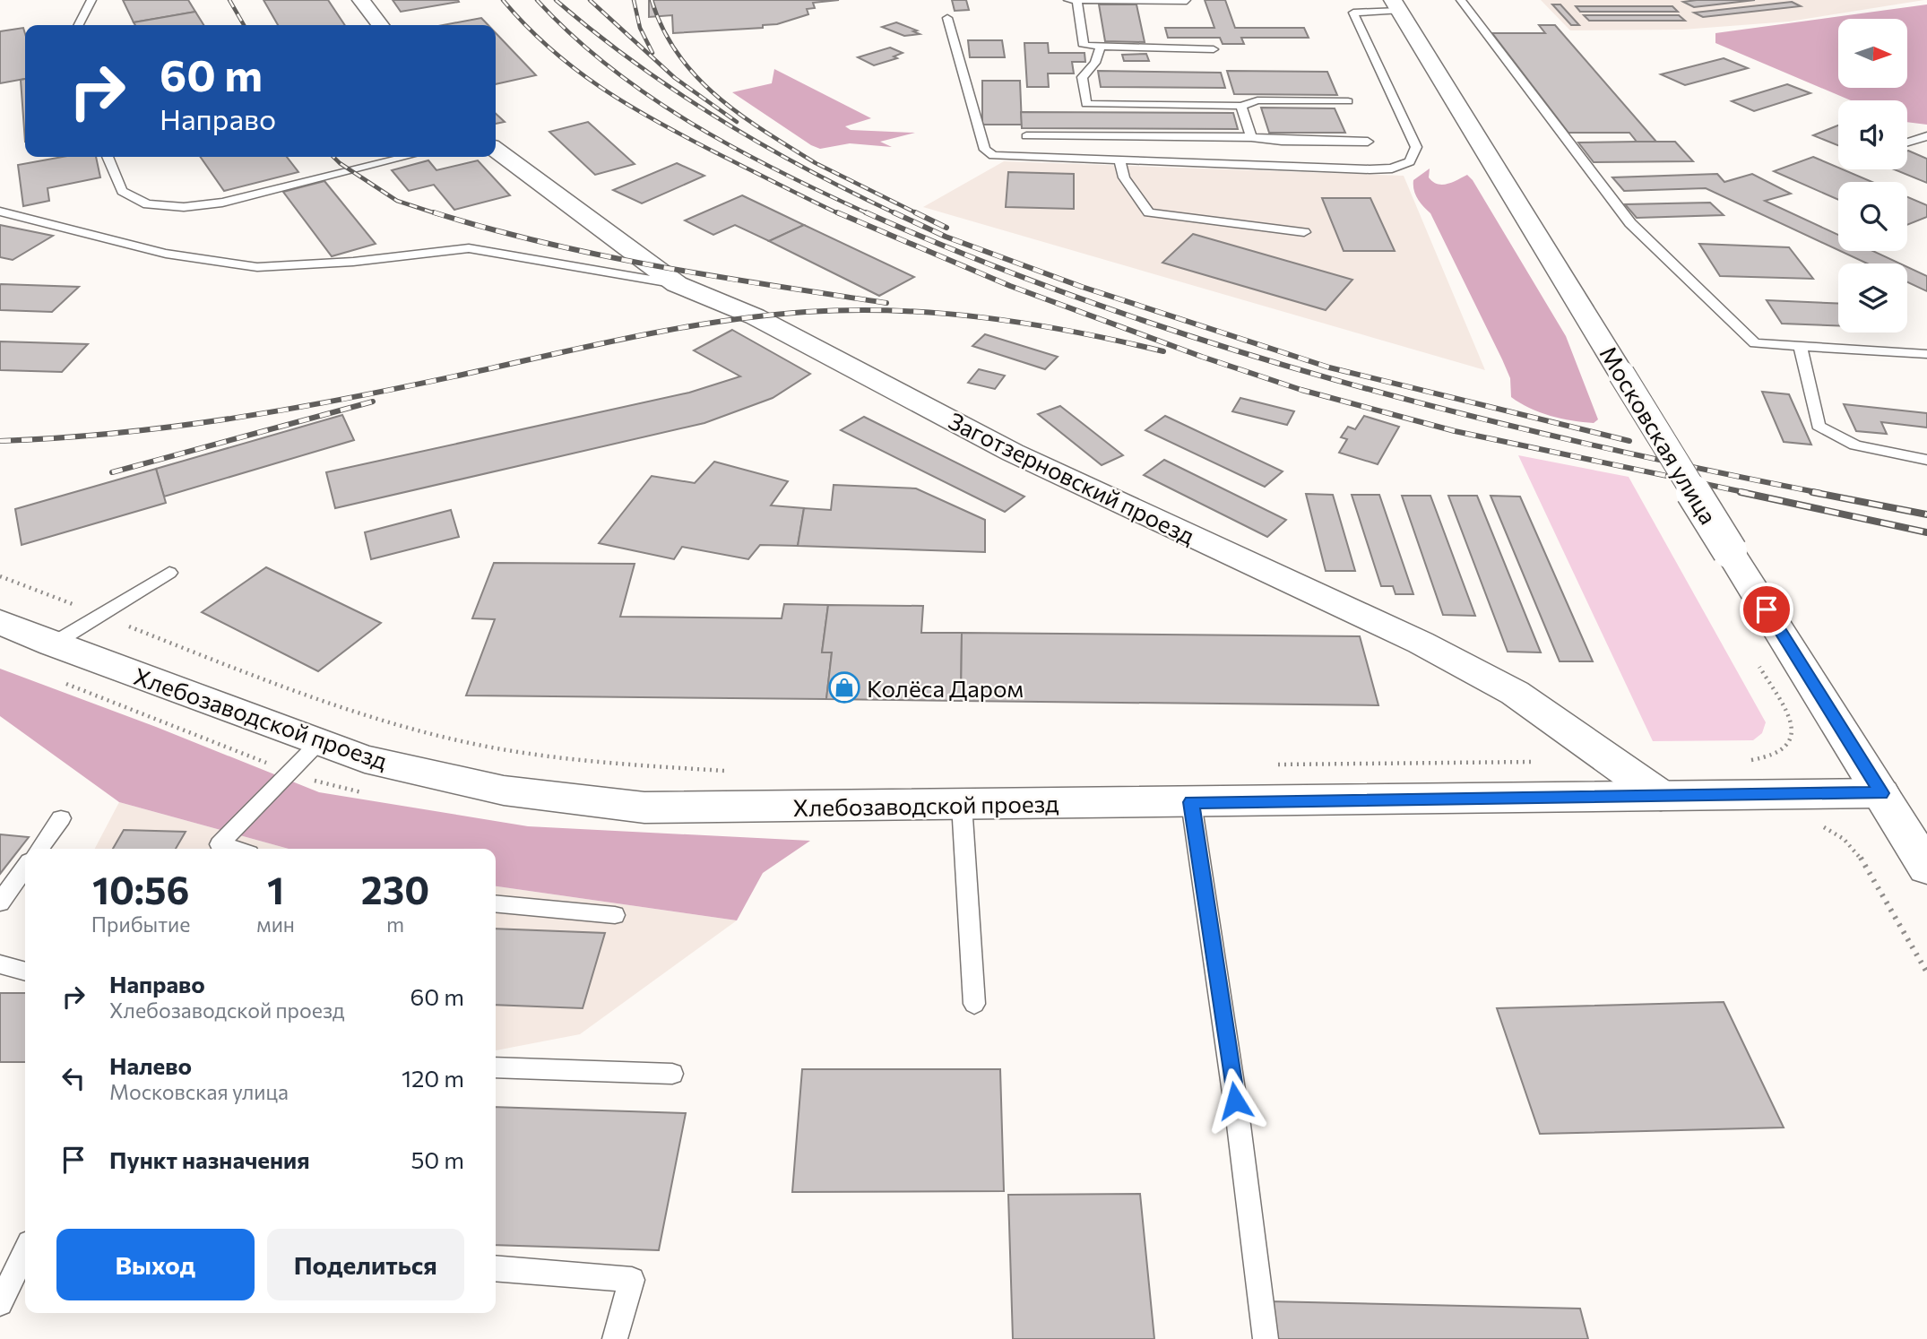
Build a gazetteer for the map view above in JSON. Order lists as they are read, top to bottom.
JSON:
{
  "streets": {
    "street": ["Московская улица", "Заготзерновский проезд", "Хлебозаводской проезд"]
  },
  "crossings": [
    ["Московская улица", "Хлебозаводской проезд"],
    ["Заготзерновский проезд", "Хлебозаводской проезд"]
  ],
  "places": {
    "shop": ["Колёса Даром"]
  },
  "north": "right",
  "page": {
    "turn": ["60 m", "Направо"],
    "eta": [
      "10:56",
      "Прибытие",
      "1",
      "мин",
      "230",
      "m"
    ],
    "list": [
      {
        "name": "Направо",
        "note": "Хлебозаводской проезд",
        "value": "60 m"
      },
      {
        "name": "Налево",
        "note": "Московская улица",
        "value": "120 m"
      },
      {
        "name": "Пункт назначения",
        "value": "50 m"
      }
    ],
    "buttons": ["Выход", "Поделиться"]
  }
}
